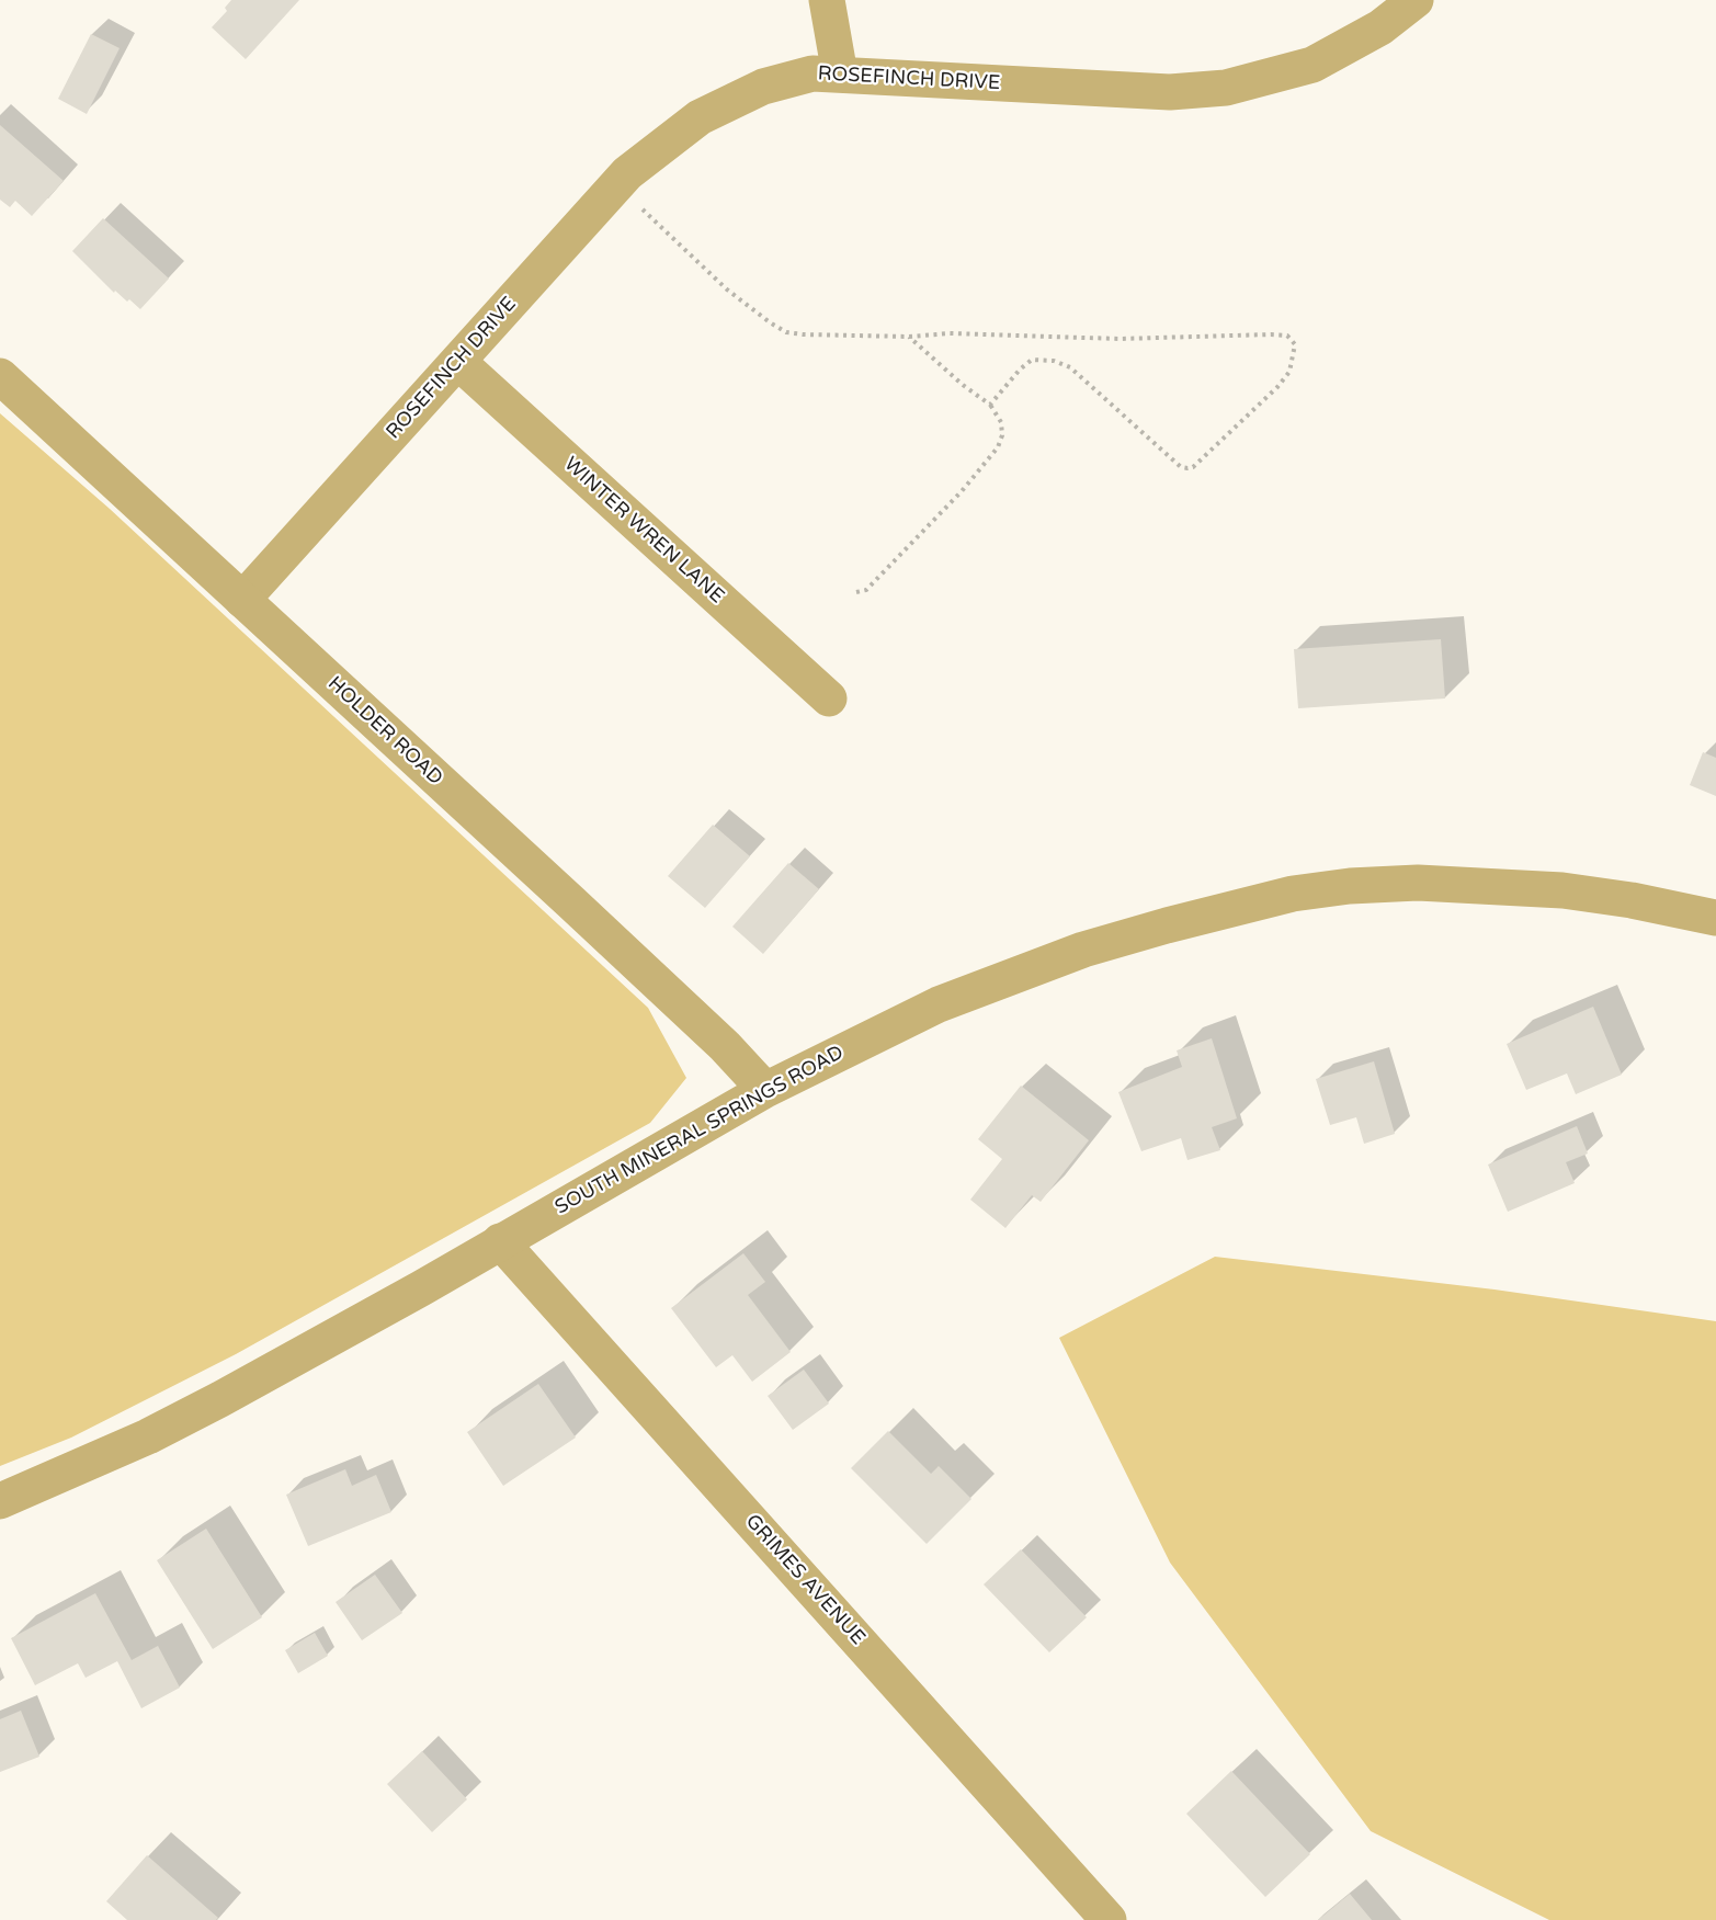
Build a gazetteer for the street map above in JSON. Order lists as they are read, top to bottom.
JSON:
{
  "streets": {
    "street": [
      "ROSEFINCH DRIVE",
      "WINTER WREN LANE",
      "HOLDER ROAD",
      "SOUTH MINERAL SPRINGS ROAD",
      "GRIMES AVENUE"
    ]
  },
  "crossings": [
    ["ROSEFINCH DRIVE", "WINTER WREN LANE"],
    ["ROSEFINCH DRIVE", "HOLDER ROAD"],
    ["HOLDER ROAD", "SOUTH MINERAL SPRINGS ROAD"],
    ["SOUTH MINERAL SPRINGS ROAD", "GRIMES AVENUE"]
  ]
}
